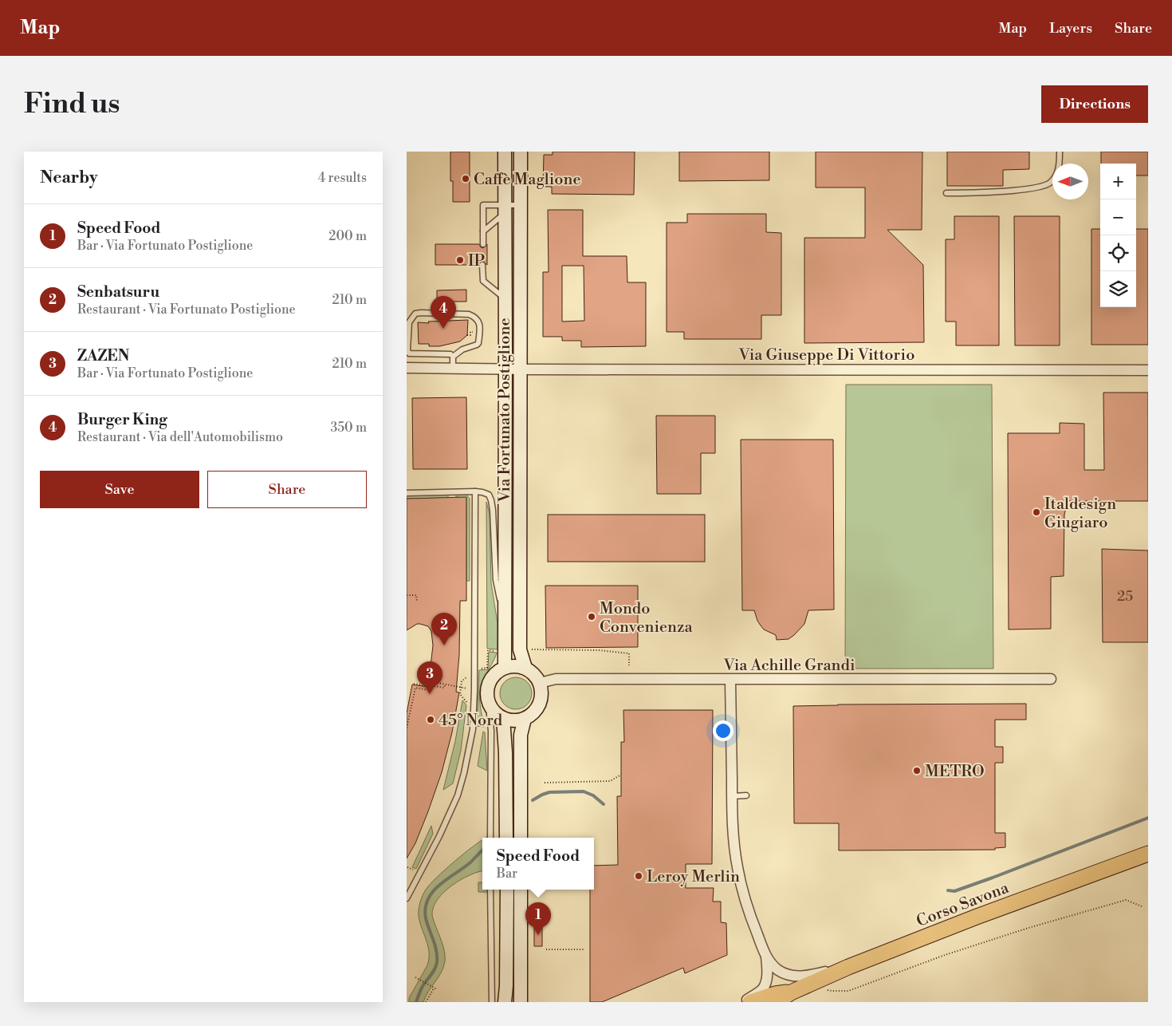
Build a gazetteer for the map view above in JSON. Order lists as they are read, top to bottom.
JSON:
{
  "streets": {
    "main road": ["Corso Savona"],
    "street": ["Via Giuseppe Di Vittorio", "Via Fortunato Postiglione", "Via Achille Grandi"]
  },
  "crossings": [
    ["Via Giuseppe Di Vittorio", "Via Fortunato Postiglione"],
    ["Via Fortunato Postiglione", "Via Achille Grandi"]
  ],
  "places": [
    "Caffè Maglione",
    "IP",
    "Italdesign Giugiaro",
    "Mondo Convenienza",
    "45° Nord",
    "METRO",
    "Leroy Merlin"
  ],
  "house_numbers": ["25"],
  "north": "left",
  "page": {
    "header": "Map",
    "nav": ["Map", "Layers", "Share"],
    "buttons": [
      "Directions",
      ["Save", "Share"]
    ],
    "title": "Find us",
    "heading": ["Nearby", "4 results"],
    "map_buttons": ["+", "−"],
    "list": [
      {
        "mark": "1",
        "name": "Speed Food",
        "note": "Bar · Via Fortunato Postiglione",
        "value": "200 m"
      },
      {
        "mark": "2",
        "name": "Senbatsuru",
        "note": "Restaurant · Via Fortunato Postiglione",
        "value": "210 m"
      },
      {
        "mark": "3",
        "name": "ZAZEN",
        "note": "Bar · Via Fortunato Postiglione",
        "value": "210 m"
      },
      {
        "mark": "4",
        "name": "Burger King",
        "note": "Restaurant · Via dell'Automobilismo",
        "value": "350 m"
      }
    ],
    "pins": [
      "4",
      "2",
      "3",
      "1"
    ],
    "popup": ["Speed Food", "Bar"]
  }
}
